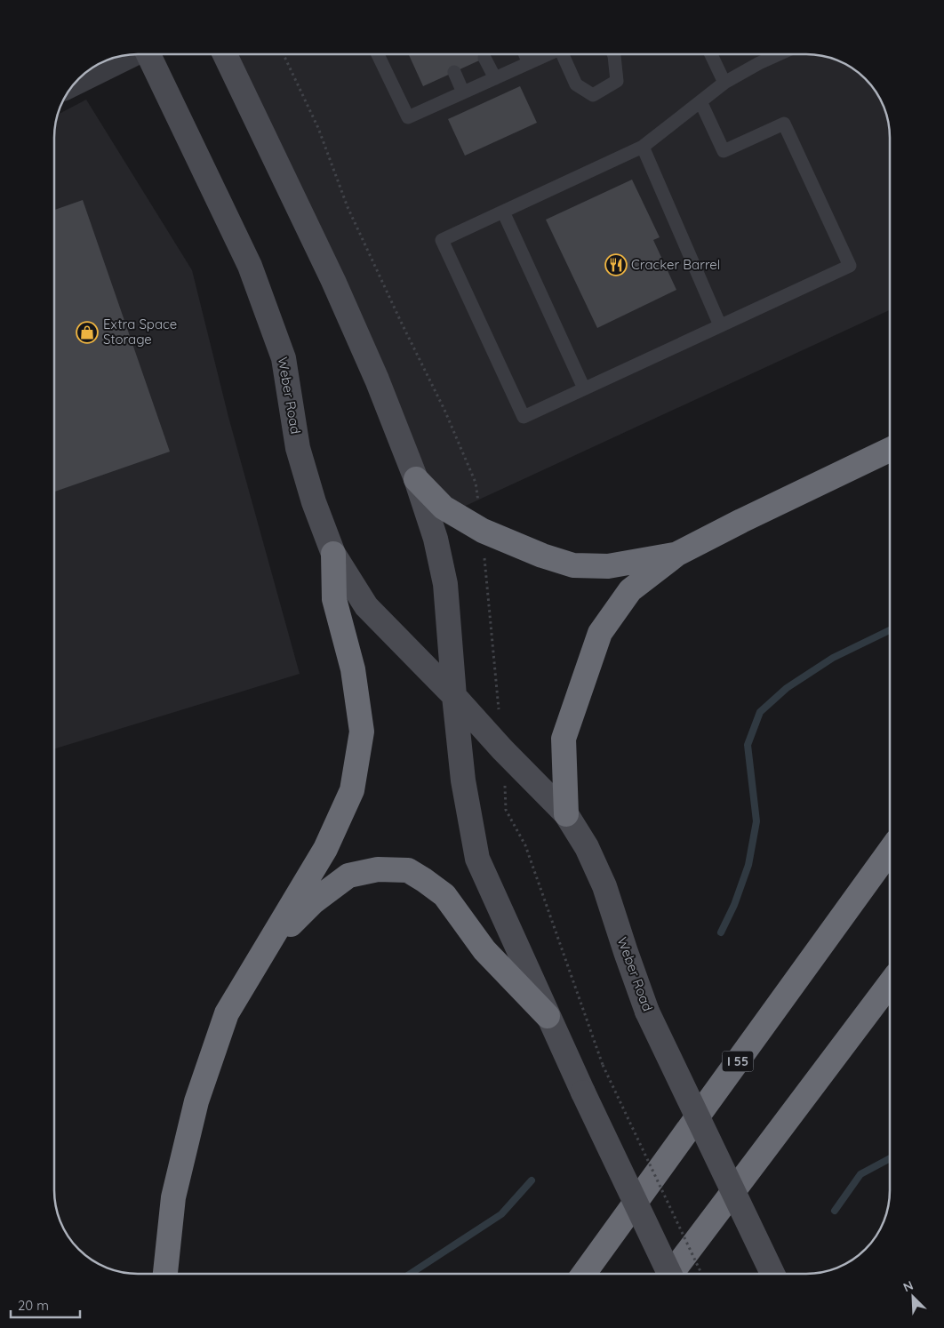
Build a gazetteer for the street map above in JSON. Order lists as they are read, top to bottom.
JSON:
{
  "streets": {
    "highway": ["I 55"],
    "main road": ["Weber Road"]
  },
  "places": {
    "restaurant": ["Cracker Barrel"],
    "shop": ["Extra Space Storage"]
  },
  "scale_bar": "20 m",
  "north": "top left"
}
